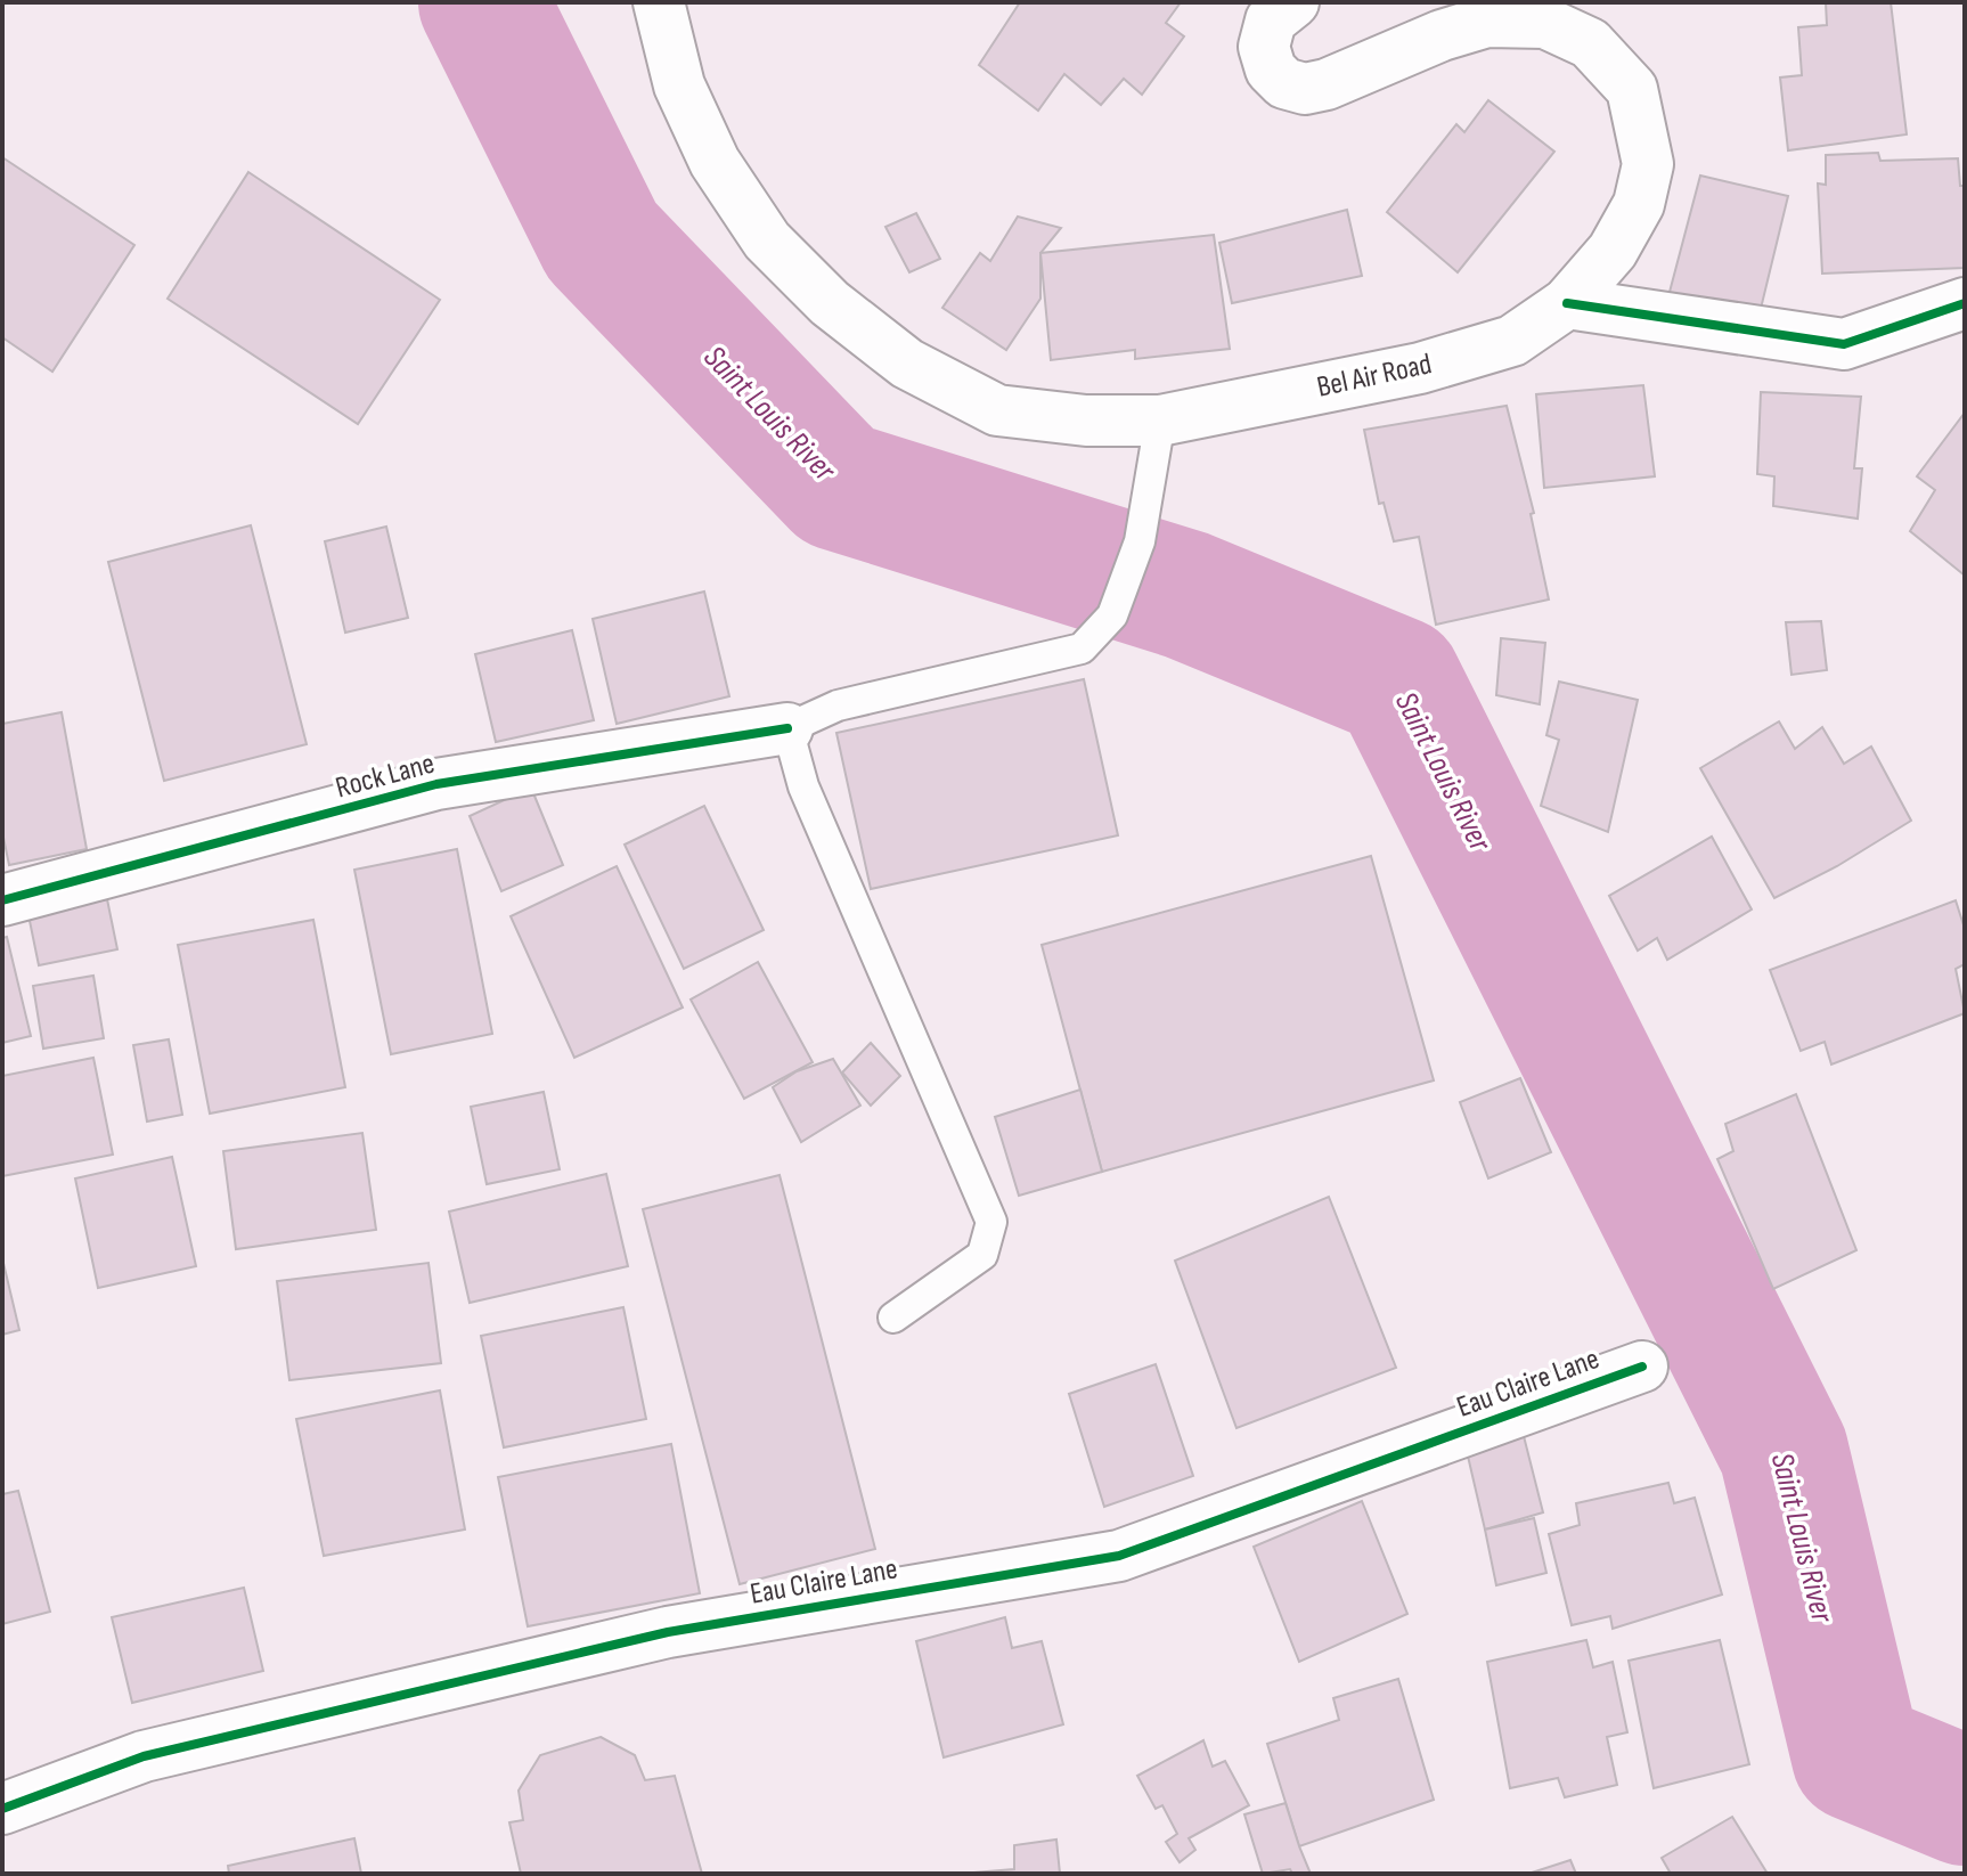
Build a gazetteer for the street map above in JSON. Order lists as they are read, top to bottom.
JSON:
{
  "streets": {
    "street": ["Bel Air Road", "Rock Lane", "Eau Claire Lane"]
  },
  "water": ["Saint Louis River"]
}
